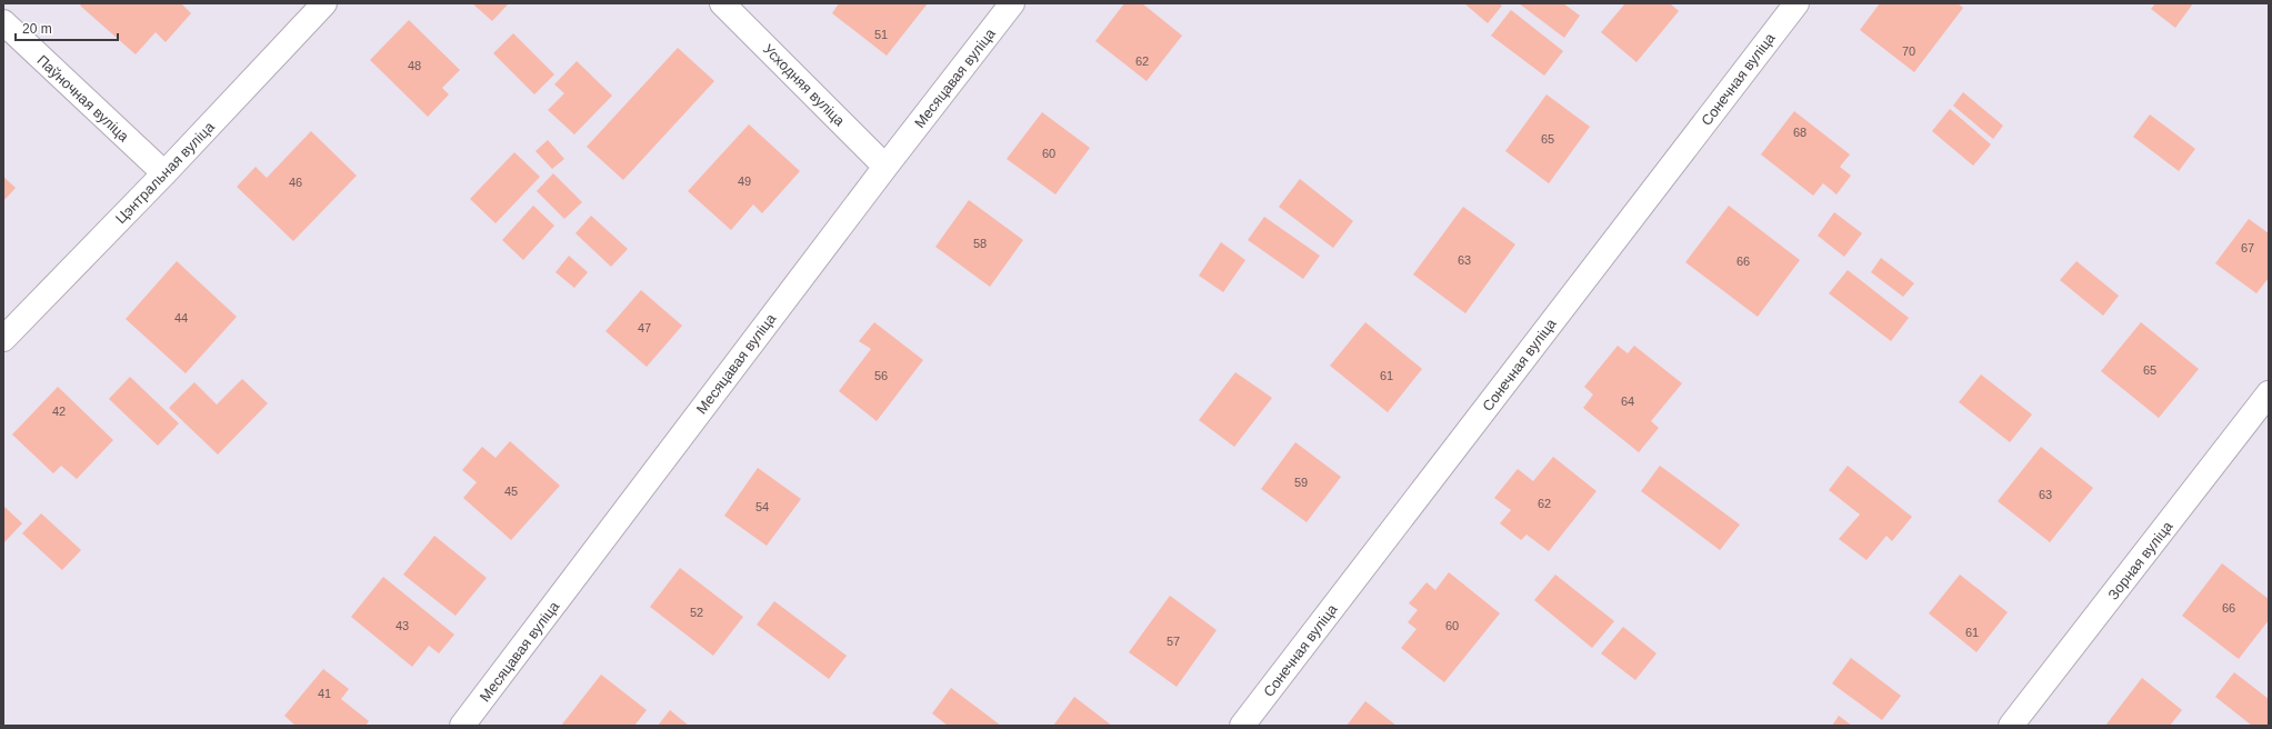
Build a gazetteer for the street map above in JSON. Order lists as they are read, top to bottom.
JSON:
{
  "streets": {
    "street": [
      "Месяцавая вуліца",
      "Сонечная вуліца",
      "Усходняя вуліца",
      "Паўночная вуліца",
      "Цэнтральная вуліца",
      "Зорная вуліца"
    ]
  },
  "crossings": [
    ["Месяцавая вуліца", "Усходняя вуліца"],
    ["Паўночная вуліца", "Цэнтральная вуліца"]
  ],
  "house_numbers": [
    "51",
    "70",
    "62",
    "48",
    "68",
    "65",
    "60",
    "49",
    "46",
    "58",
    "67",
    "63",
    "66",
    "44",
    "47",
    "65",
    "56",
    "61",
    "64",
    "42",
    "59",
    "45",
    "63",
    "62",
    "54",
    "66",
    "52",
    "43",
    "60",
    "61",
    "57",
    "41"
  ],
  "scale_bar": "20 m"
}
